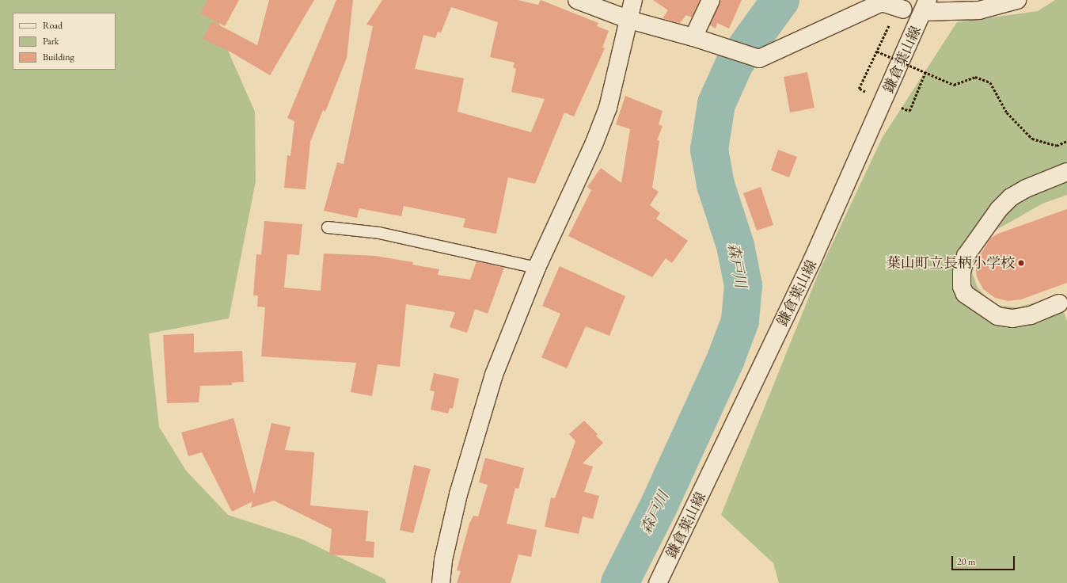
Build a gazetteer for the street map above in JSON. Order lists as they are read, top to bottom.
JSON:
{
  "streets": {
    "street": ["鎌倉葉山線"]
  },
  "water": ["森戸川"],
  "places": ["葉山町立長柄小学校"],
  "legend": ["Road", "Park", "Building"],
  "scale_bar": "20 m"
}
